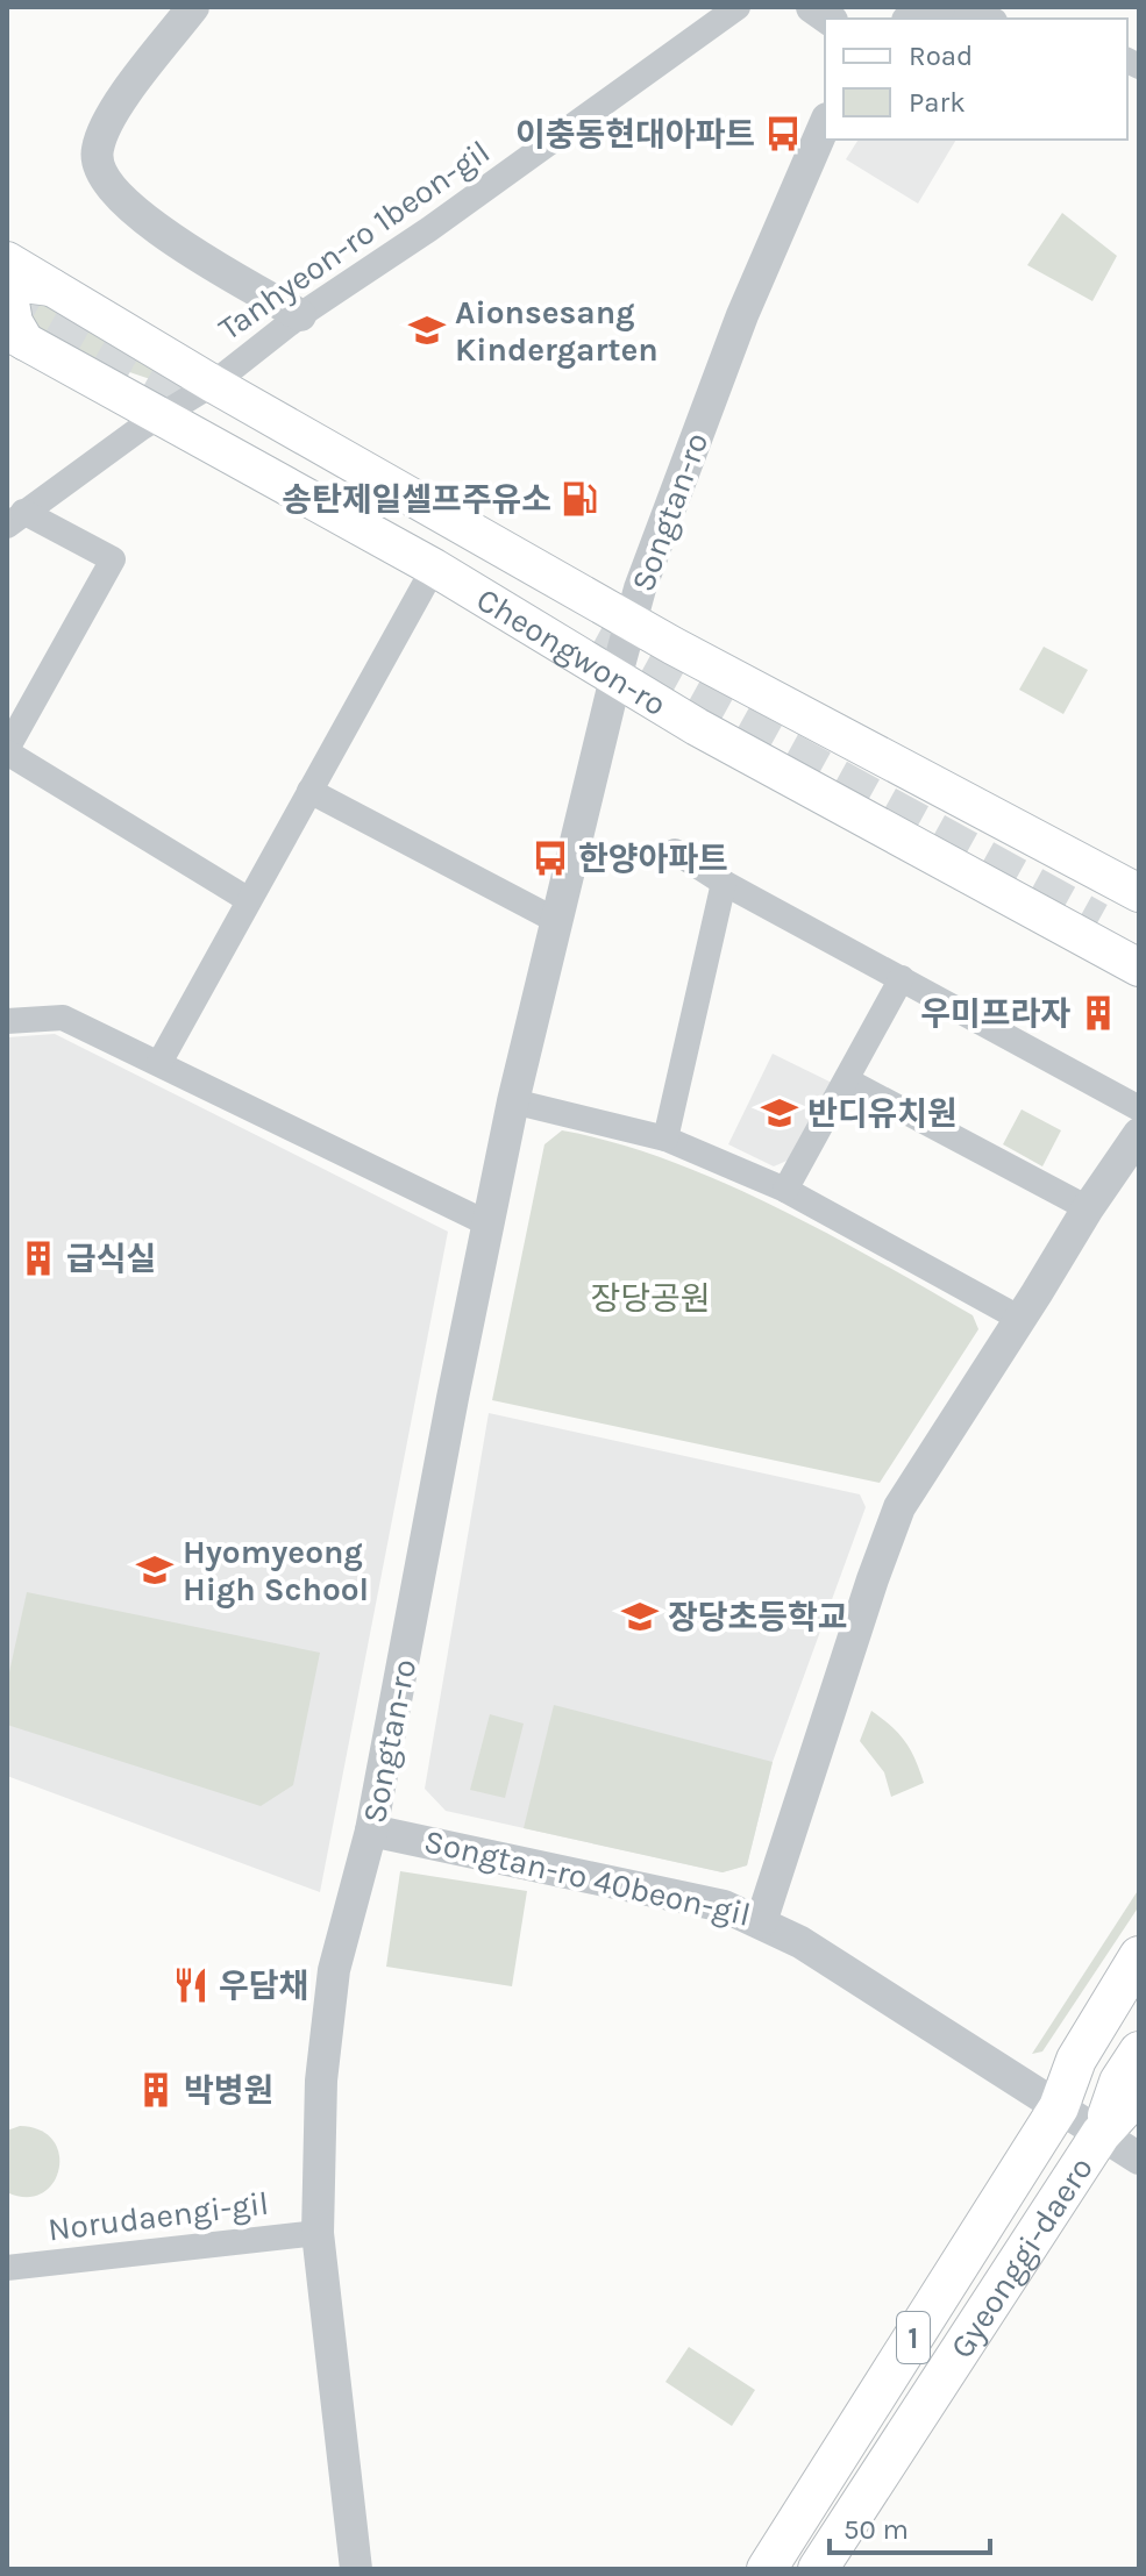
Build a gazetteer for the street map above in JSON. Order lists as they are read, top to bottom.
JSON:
{
  "streets": {
    "main road": ["Cheongwon-ro", "Gyeonggi-daero", "1"],
    "street": [
      "Tanhyeon-ro 1beon-gil",
      "Songtan-ro",
      "Songtan-ro 40beon-gil",
      "Norudaengi-gil"
    ]
  },
  "crossings": [
    ["Tanhyeon-ro 1beon-gil", "Cheongwon-ro"],
    ["Songtan-ro", "Cheongwon-ro"],
    ["Songtan-ro", "Songtan-ro 40beon-gil"],
    ["Songtan-ro", "Norudaengi-gil"]
  ],
  "parks": ["장당공원"],
  "places": {
    "bus stop": ["이충동현대아파트", "한양아파트"],
    "school or university": [
      "Aionsesang Kindergarten",
      "반디유치원",
      "Hyomyeong High School",
      "장당초등학교"
    ],
    "fuel station": ["송탄제일셀프주유소"],
    "building": ["우미프라자", "급식실", "박병원"],
    "restaurant": ["우담채"]
  },
  "legend": ["Road", "Park"],
  "scale_bar": "50 m"
}
